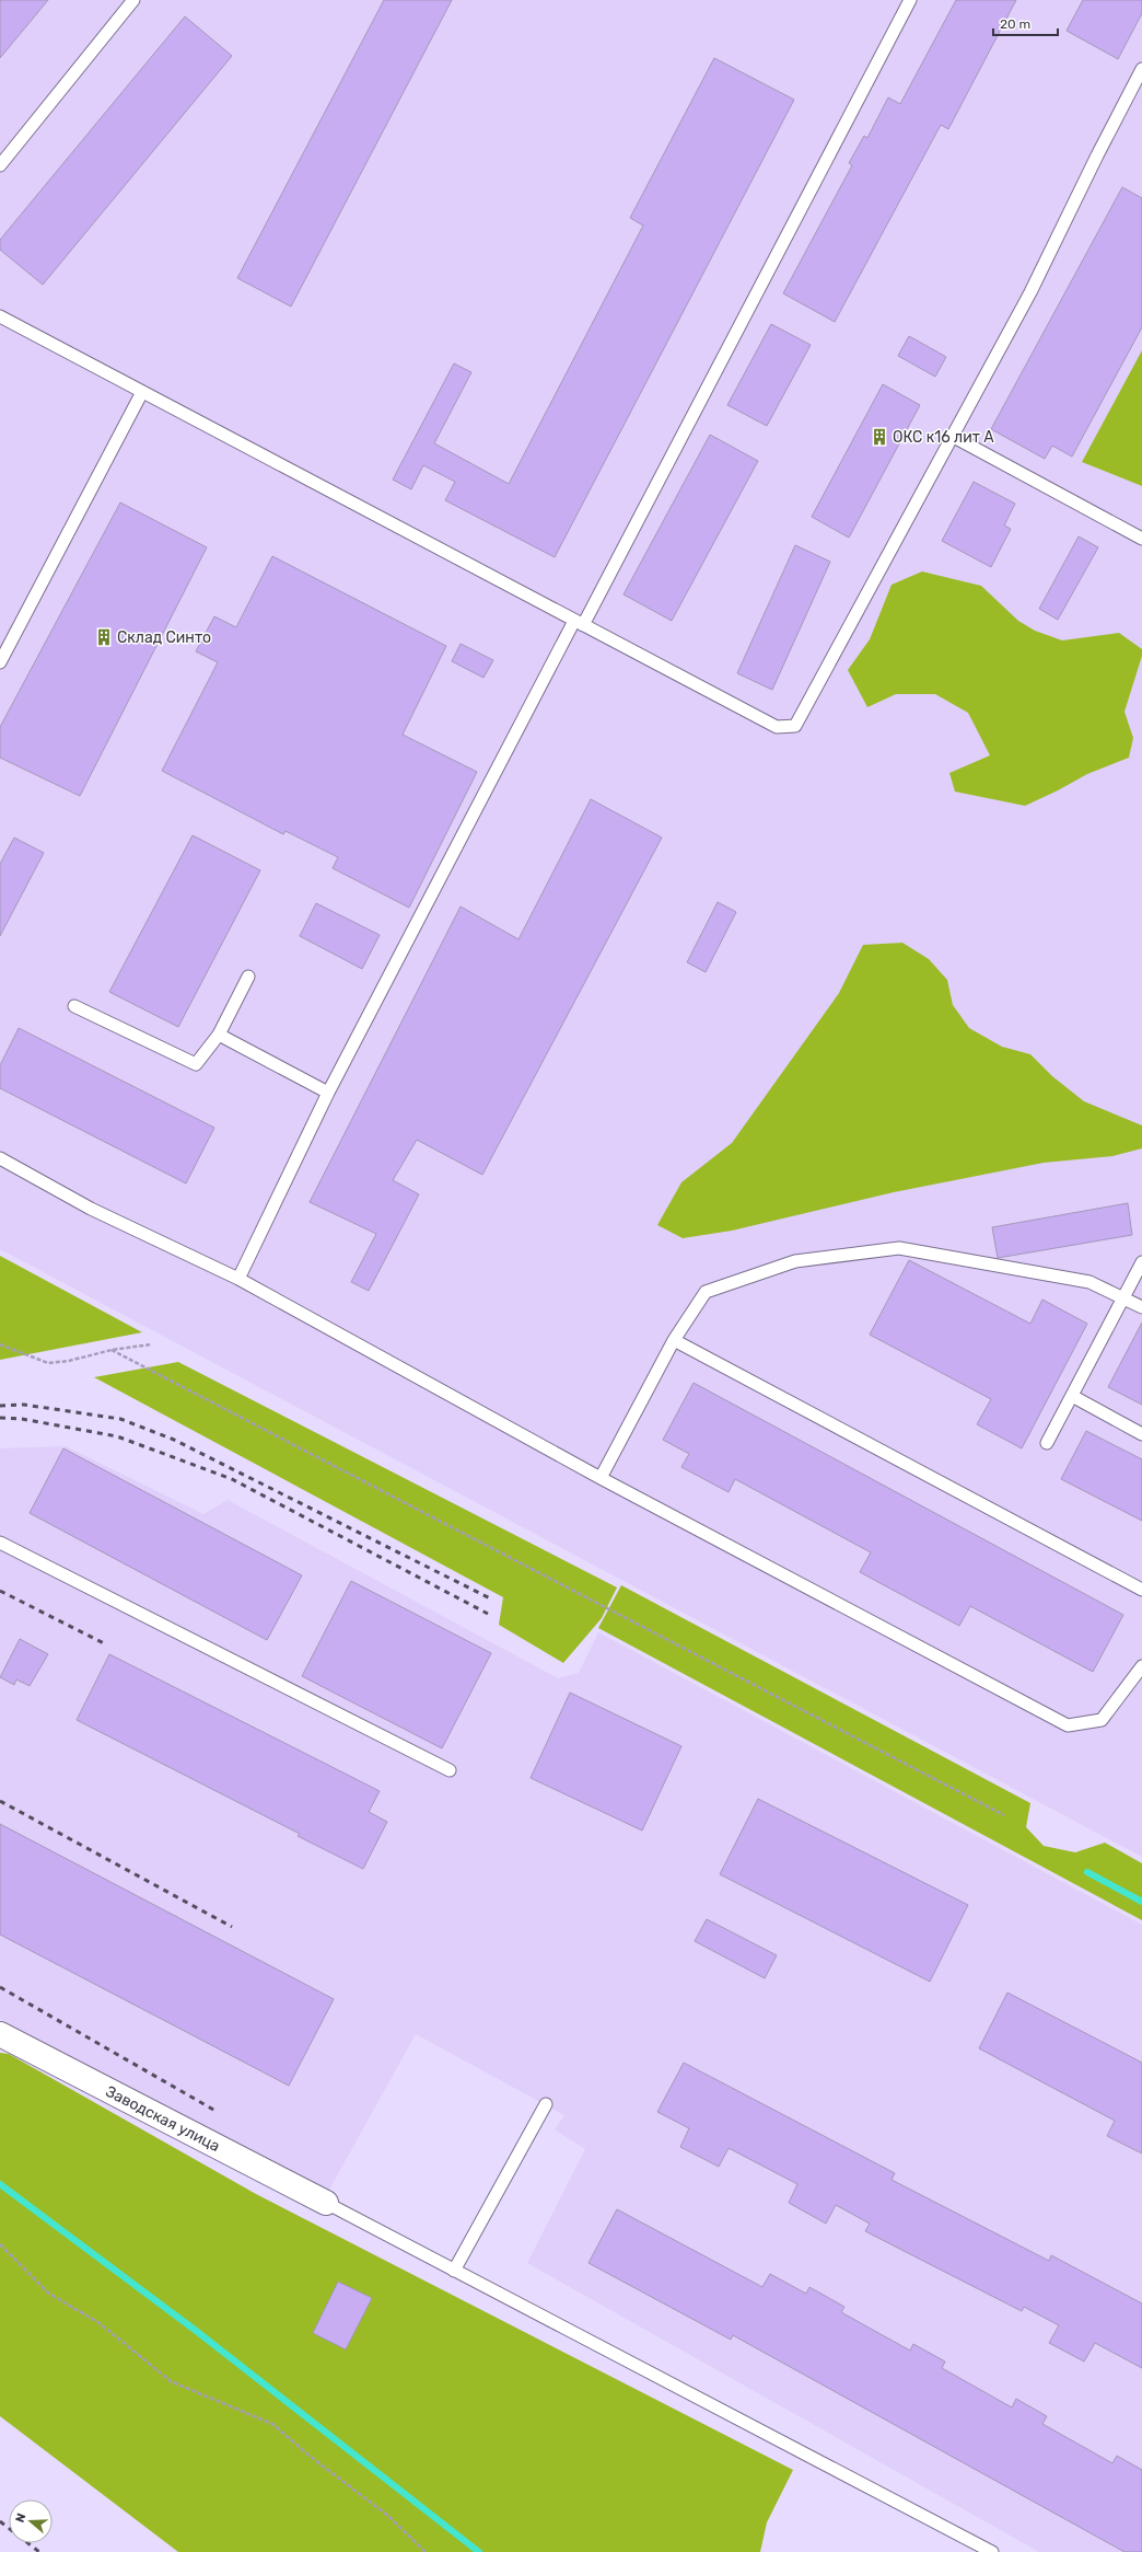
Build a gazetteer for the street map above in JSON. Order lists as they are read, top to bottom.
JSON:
{
  "streets": {
    "street": ["Заводская улица"]
  },
  "places": {
    "building": ["ОКС к16 лит А", "Склад Синто"]
  },
  "scale_bar": "20 m",
  "north": "left"
}
